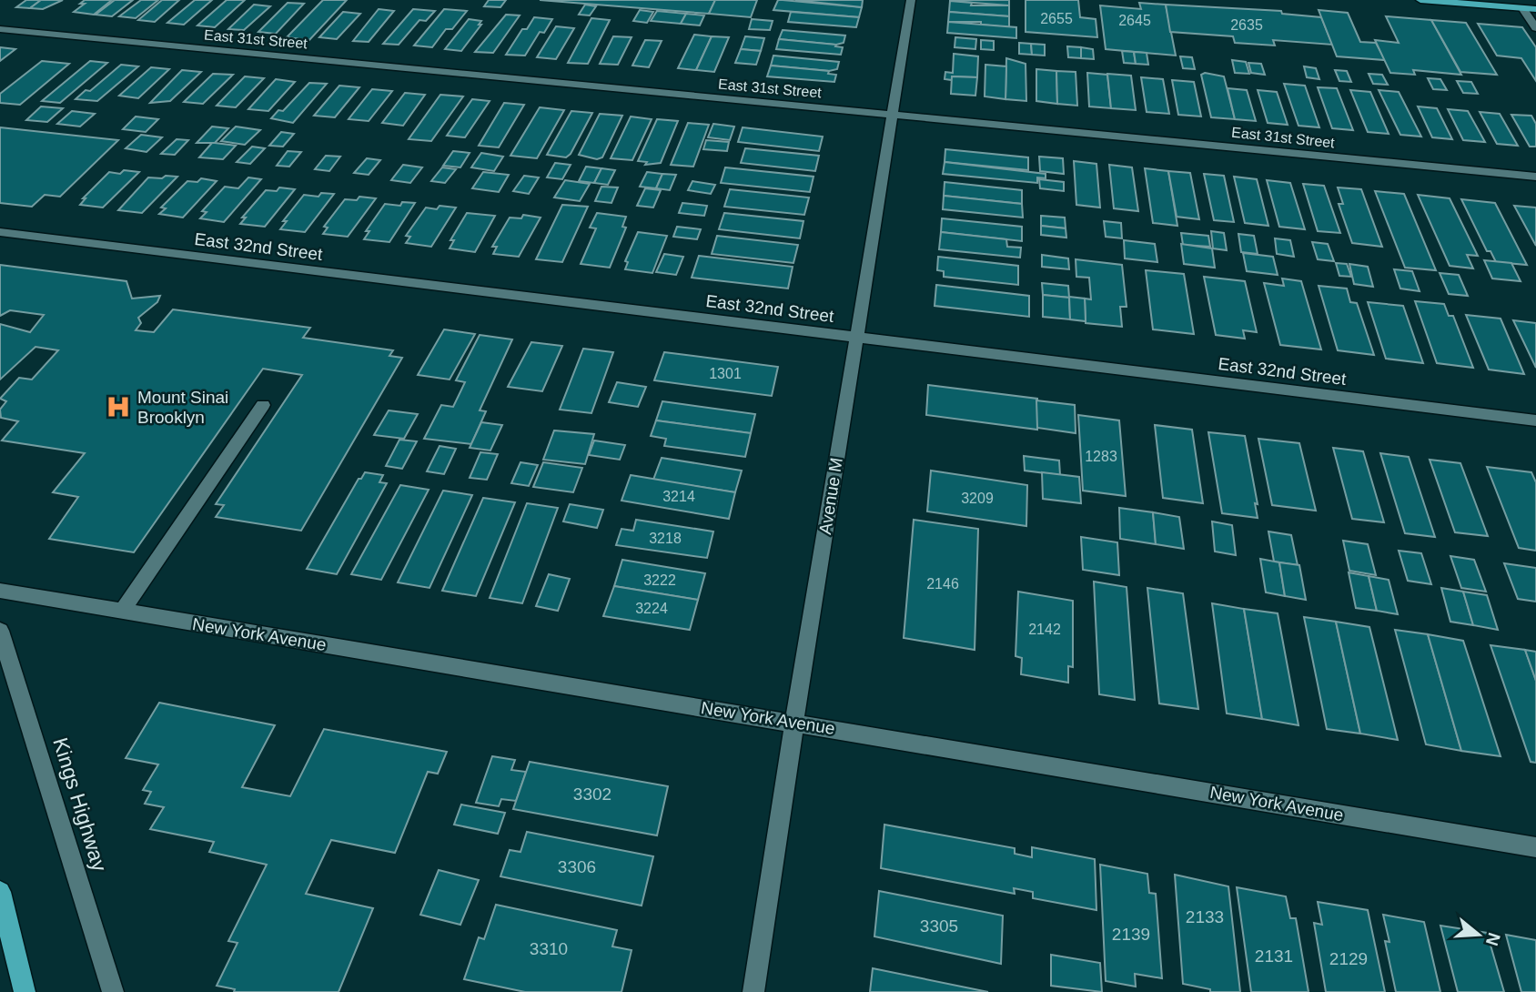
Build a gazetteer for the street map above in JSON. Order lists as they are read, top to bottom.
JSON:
{
  "streets": {
    "street": [
      "East 31st Street",
      "East 32nd Street",
      "Avenue M",
      "New York Avenue",
      "Kings Highway"
    ]
  },
  "crossings": [
    ["East 31st Street", "Avenue M"],
    ["East 32nd Street", "Avenue M"],
    ["Avenue M", "New York Avenue"]
  ],
  "places": {
    "hospital": ["Mount Sinai Brooklyn"]
  },
  "house_numbers": [
    "2655",
    "2645",
    "2635",
    "1301",
    "1283",
    "3214",
    "3209",
    "3218",
    "3222",
    "2146",
    "3224",
    "2142",
    "3302",
    "3306",
    "2133",
    "3305",
    "2139",
    "3310",
    "2131",
    "2129"
  ],
  "north": "right"
}
